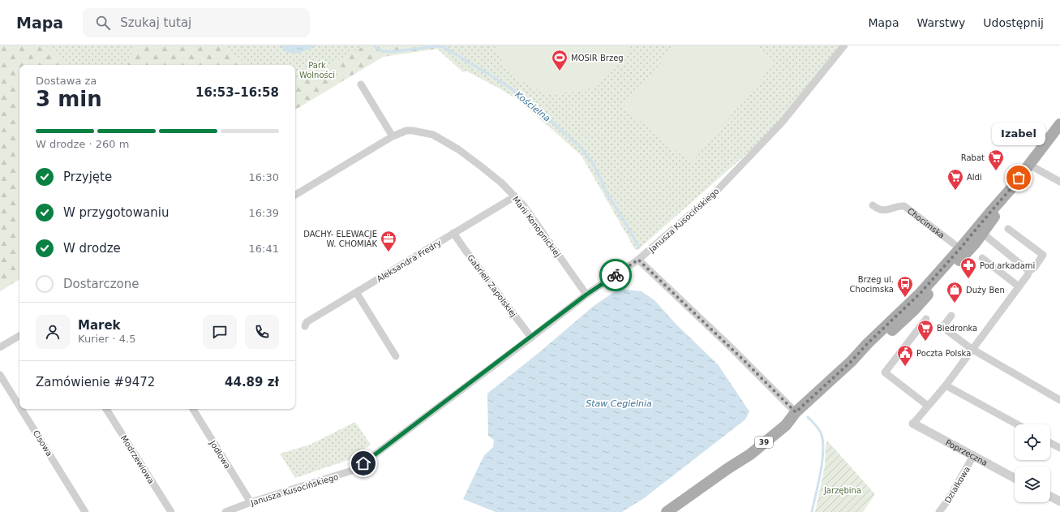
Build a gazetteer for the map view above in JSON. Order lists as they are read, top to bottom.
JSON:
{
  "streets": {
    "main road": ["39"],
    "street": [
      "Janusza Kusocińskiego",
      "Chocimska",
      "Marii Konopnickiej",
      "Aleksandra Fredry",
      "Gabrieli Zapolskiej",
      "Cisowa",
      "Poprzeczna",
      "Jodłowa",
      "Modrzewiowa",
      "Działkowa"
    ]
  },
  "crossings": [
    ["Janusza Kusocińskiego", "Marii Konopnickiej"],
    ["Janusza Kusocińskiego", "Gabrieli Zapolskiej"],
    ["Janusza Kusocińskiego", "Jodłowa"],
    ["Chocimska", "39"],
    ["Marii Konopnickiej", "Aleksandra Fredry"],
    ["Aleksandra Fredry", "Gabrieli Zapolskiej"],
    ["Poprzeczna", "Działkowa"]
  ],
  "water": ["Kościelna", "Staw Cegielnia"],
  "parks": ["Park Wolności", "Jarzębina"],
  "places": {
    "sports": ["MOSIR Brzeg"],
    "supermarket": ["Rabat", "Aldi", "Biedronka"],
    "other": ["Izabel"],
    "office": ["DACHY- ELEWACJE W. CHOMIAK"],
    "pharmacy": ["Pod arkadami"],
    "bus stop": ["Brzeg ul. Chocimska"],
    "shop": ["Duży Ben"],
    "public building": ["Poczta Polska"]
  },
  "page": {
    "header": "Mapa",
    "search": "Szukaj tutaj",
    "nav": ["Mapa", "Warstwy", "Udostępnij"],
    "heading": ["3 min", "Dostawa za", "16:53–16:58"],
    "panel": [
      "Marek",
      "Kurier · 4.5",
      "Zamówienie #9472",
      "44.89 zł"
    ],
    "bar": "W drodze · 260 m",
    "bubble": "Izabel",
    "list": [
      ["Przyjęte", "16:30"],
      ["W przygotowaniu", "16:39"],
      ["W drodze", "16:41"],
      "Dostarczone"
    ]
  }
}
